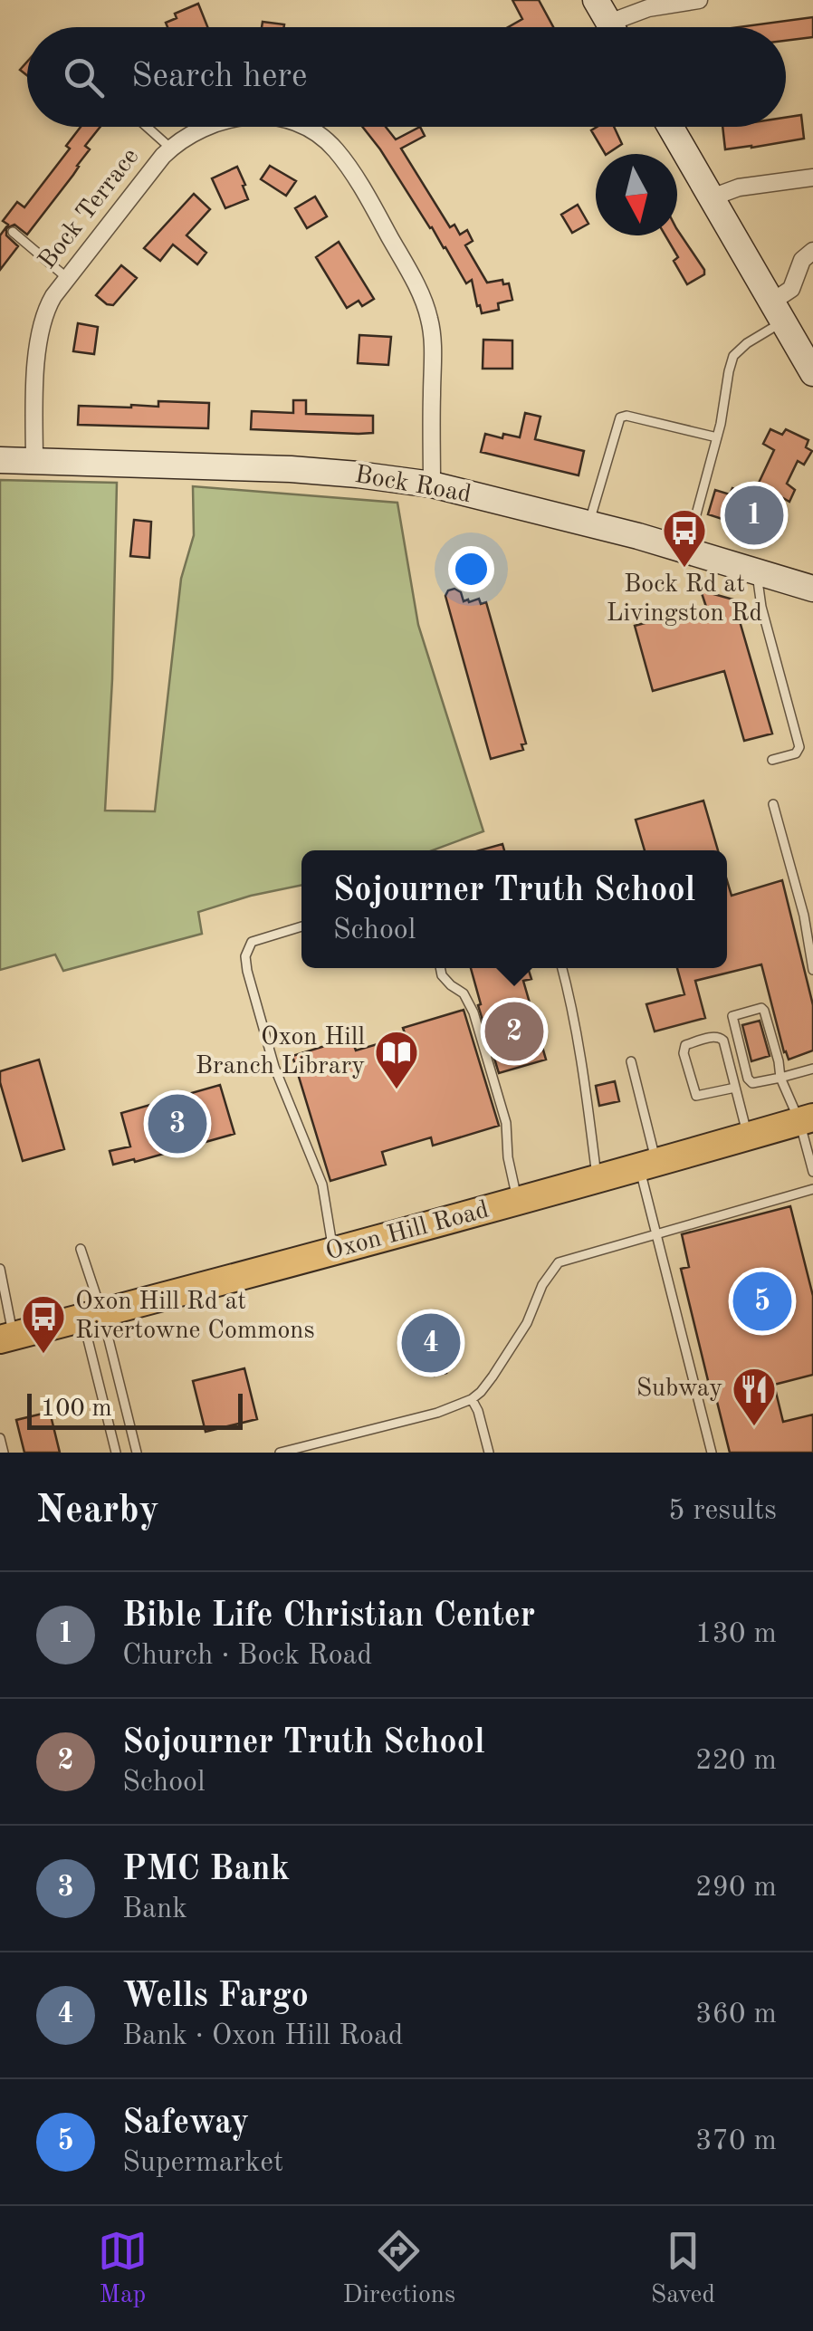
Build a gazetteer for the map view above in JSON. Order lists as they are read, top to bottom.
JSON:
{
  "streets": {
    "main road": ["Bock Road", "Oxon Hill Road"],
    "street": ["Bock Terrace"]
  },
  "crossings": [
    ["Bock Terrace", "Bock Road"]
  ],
  "places": {
    "bus stop": ["Bock Rd at Livingston Rd", "Oxon Hill Rd at Rivertowne Commons"],
    "library": ["Oxon Hill Branch Library"],
    "restaurant": ["Subway"]
  },
  "scale_bar": "100 m",
  "north": "bottom",
  "page": {
    "search": "Search here",
    "pins": [
      "1",
      "2",
      "3",
      "5",
      "4"
    ],
    "popup": ["Sojourner Truth School", "School"],
    "scale": "100 m",
    "heading": ["Nearby", "5 results"],
    "list": [
      {
        "mark": "1",
        "name": "Bible Life Christian Center",
        "note": "Church · Bock Road",
        "value": "130 m"
      },
      {
        "mark": "2",
        "name": "Sojourner Truth School",
        "note": "School",
        "value": "220 m"
      },
      {
        "mark": "3",
        "name": "PMC Bank",
        "note": "Bank",
        "value": "290 m"
      },
      {
        "mark": "4",
        "name": "Wells Fargo",
        "note": "Bank · Oxon Hill Road",
        "value": "360 m"
      },
      {
        "mark": "5",
        "name": "Safeway",
        "note": "Supermarket",
        "value": "370 m"
      }
    ],
    "nav": ["Map", "Directions", "Saved"]
  }
}
